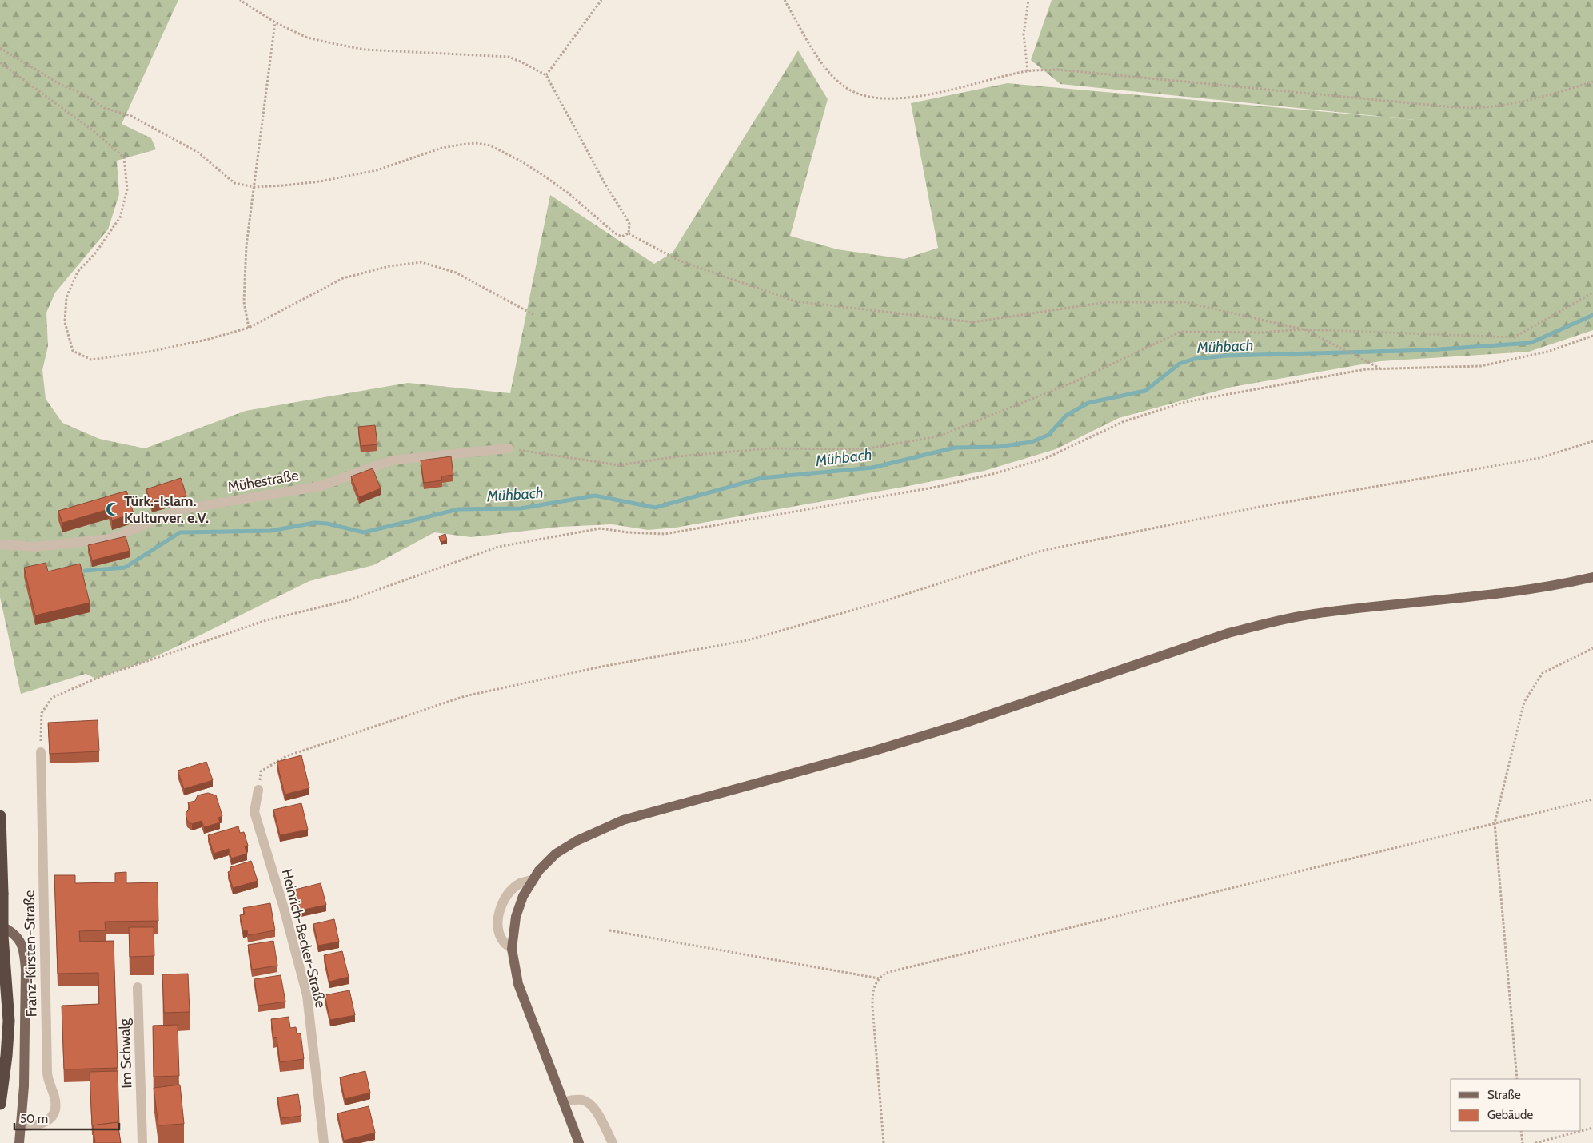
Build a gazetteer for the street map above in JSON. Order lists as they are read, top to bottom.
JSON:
{
  "streets": {
    "street": [
      "Mühestraße",
      "Heinrich-Becker-Straße",
      "Franz-Kirsten-Straße",
      "Im Schwalg"
    ]
  },
  "water": ["Mühbach"],
  "places": {
    "mosque": ["Türk.-Islam. Kulturver. e.V."]
  },
  "legend": ["Straße", "Gebäude"],
  "scale_bar": "50 m"
}
